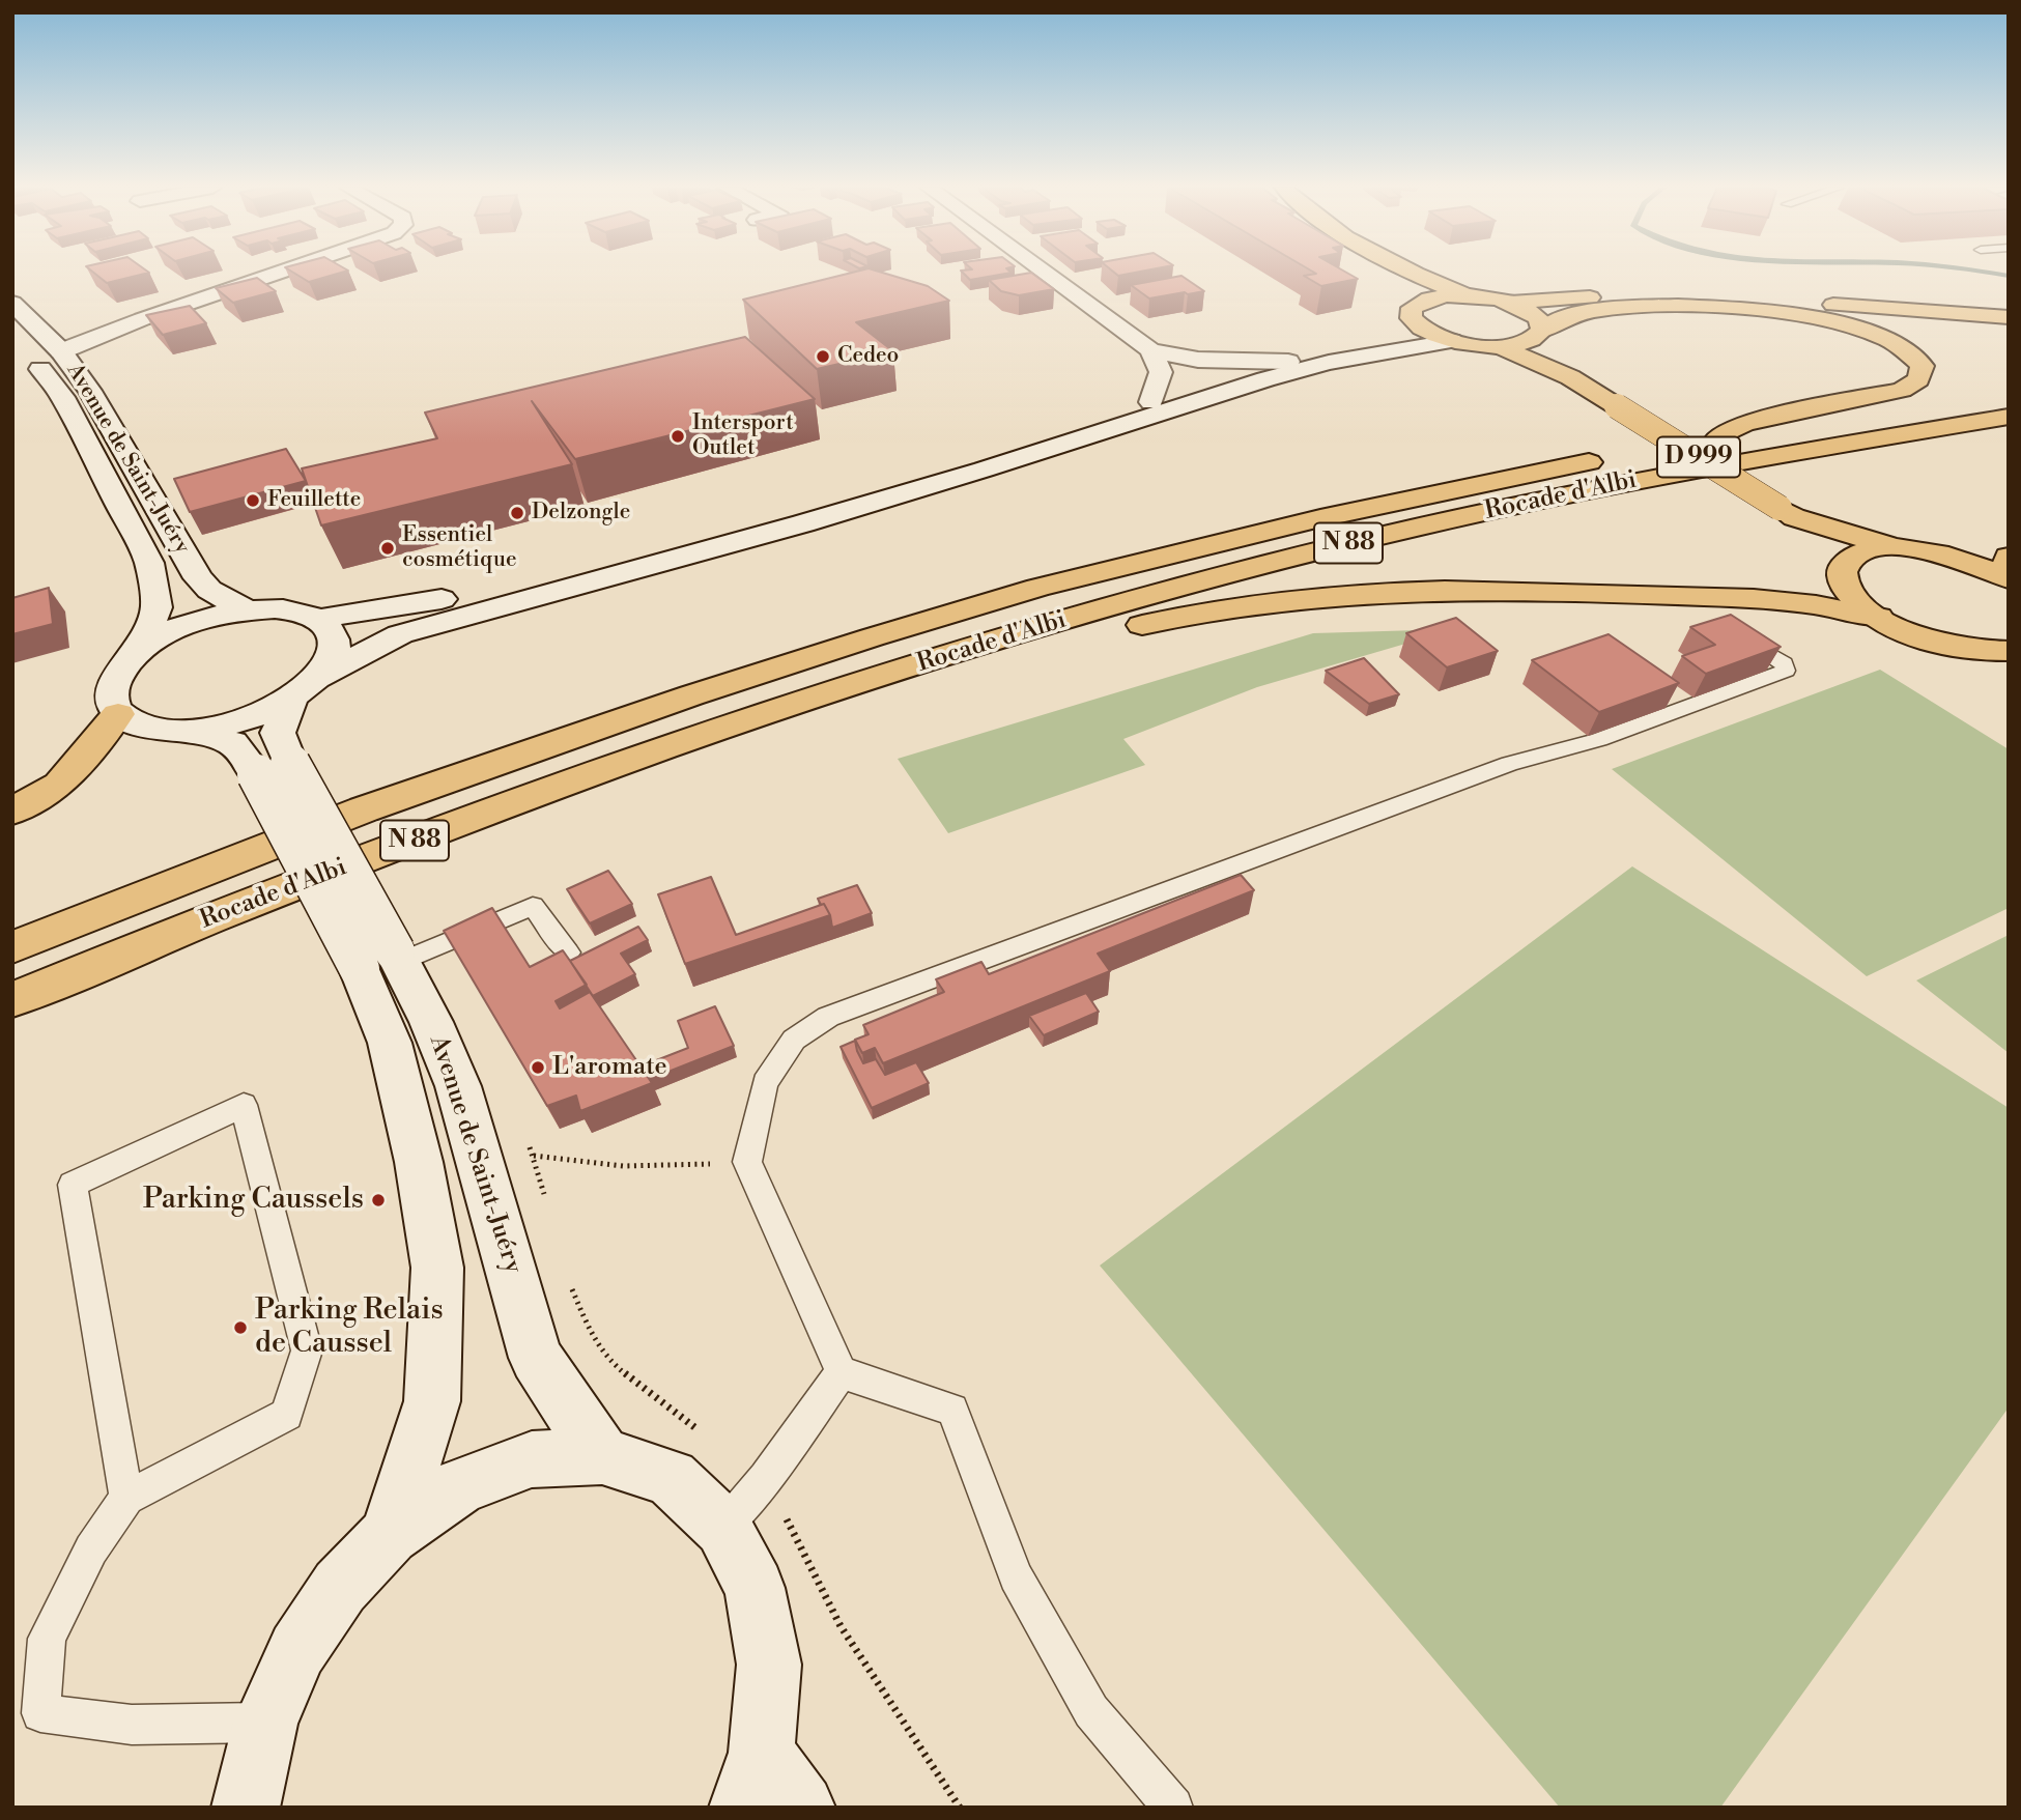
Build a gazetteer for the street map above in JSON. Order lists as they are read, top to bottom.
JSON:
{
  "streets": {
    "main road": [
      "D 999",
      "Avenue de Saint-Juéry",
      "Rocade d'Albi",
      "N 88"
    ]
  },
  "places": [
    "Cedeo",
    "Intersport Outlet",
    "Feuillette",
    "Delzongle",
    "Essentiel cosmétique",
    "L'aromate",
    "Parking Caussels",
    "Parking Relais de Caussel"
  ]
}
